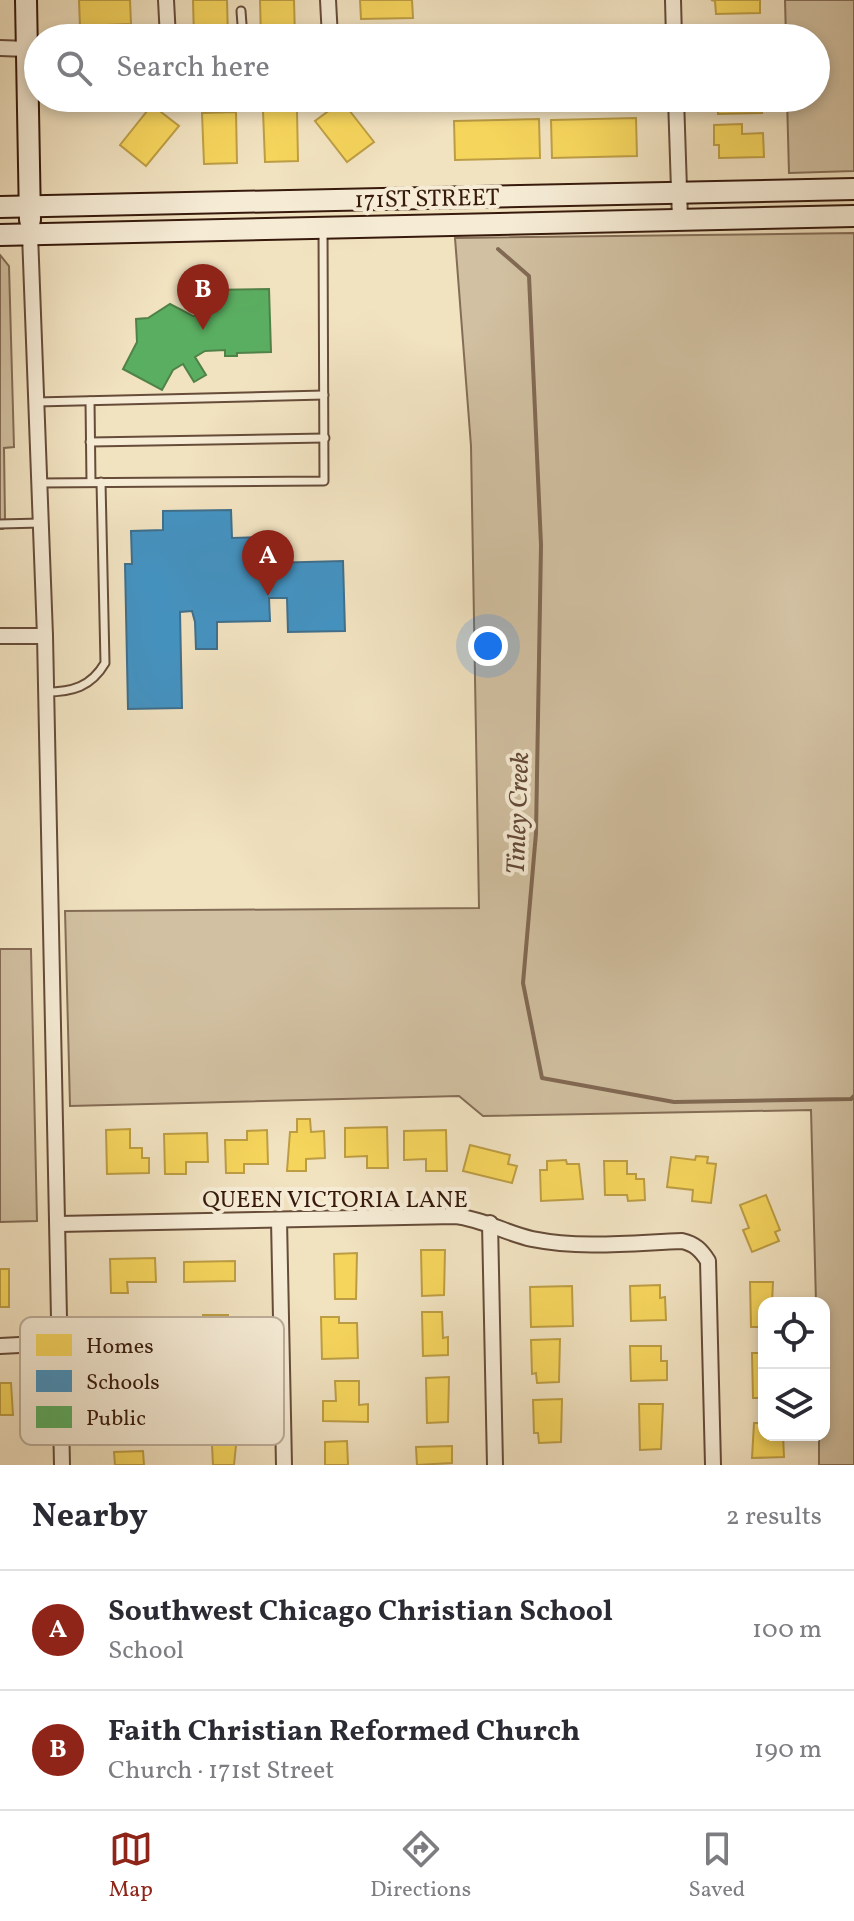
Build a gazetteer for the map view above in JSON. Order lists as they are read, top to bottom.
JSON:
{
  "streets": {
    "street": ["171ST STREET", "QUEEN VICTORIA LANE"]
  },
  "water": ["Tinley Creek"],
  "legend": ["Homes", "Schools", "Public"],
  "page": {
    "search": "Search here",
    "pins": ["B", "A"],
    "heading": ["Nearby", "2 results"],
    "list": [
      {
        "mark": "A",
        "name": "Southwest Chicago Christian School",
        "note": "School",
        "value": "100 m"
      },
      {
        "mark": "B",
        "name": "Faith Christian Reformed Church",
        "note": "Church · 171st Street",
        "value": "190 m"
      }
    ],
    "nav": ["Map", "Directions", "Saved"]
  }
}
